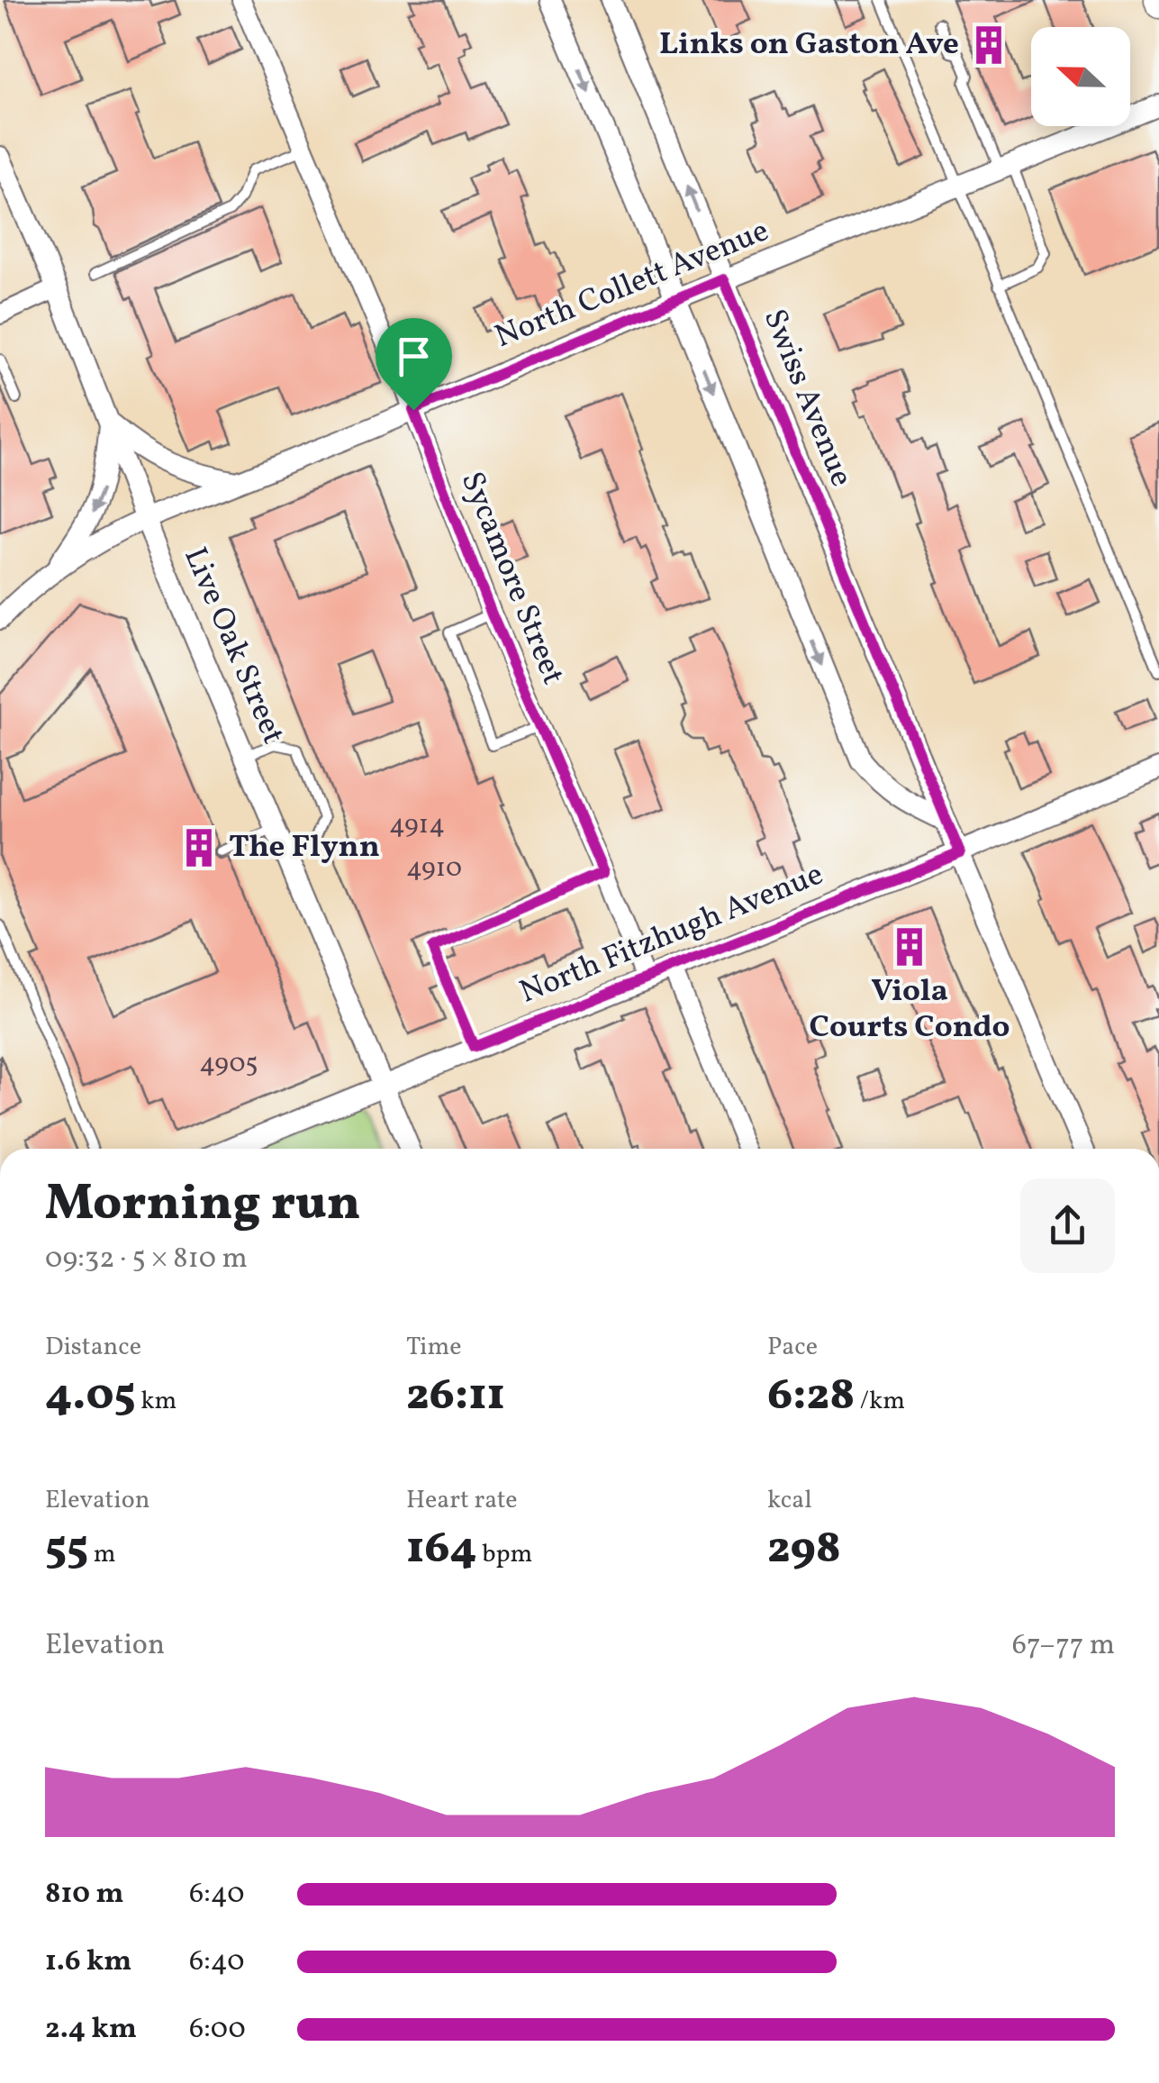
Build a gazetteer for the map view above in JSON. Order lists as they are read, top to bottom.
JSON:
{
  "streets": {
    "street": [
      "North Collett Avenue",
      "Swiss Avenue",
      "Sycamore Street",
      "Live Oak Street",
      "North Fitzhugh Avenue"
    ]
  },
  "crossings": [
    ["North Collett Avenue", "Swiss Avenue"],
    ["North Collett Avenue", "Sycamore Street"],
    ["North Collett Avenue", "Live Oak Street"],
    ["Swiss Avenue", "North Fitzhugh Avenue"],
    ["Sycamore Street", "North Fitzhugh Avenue"],
    ["Live Oak Street", "North Fitzhugh Avenue"]
  ],
  "places": {
    "building": ["Links on Gaston Ave", "The Flynn", "Viola Courts Condo"]
  },
  "house_numbers": ["4914", "4910", "4905"],
  "north": "left",
  "page": {
    "heading": ["Morning run", "09:32 · 5 × 810 m"],
    "stats": [
      ["Distance", "4.05 km"],
      ["Time", "26:11"],
      ["Pace", "6:28 /km"],
      ["Elevation", "55 m"],
      ["Heart rate", "164 bpm"],
      ["kcal", "298"]
    ],
    "chart": ["Elevation", "67–77 m"],
    "list": [
      {
        "name": "810 m",
        "note": "6:40"
      },
      {
        "name": "1.6 km",
        "note": "6:40"
      },
      {
        "name": "2.4 km",
        "note": "6:00"
      }
    ]
  }
}
